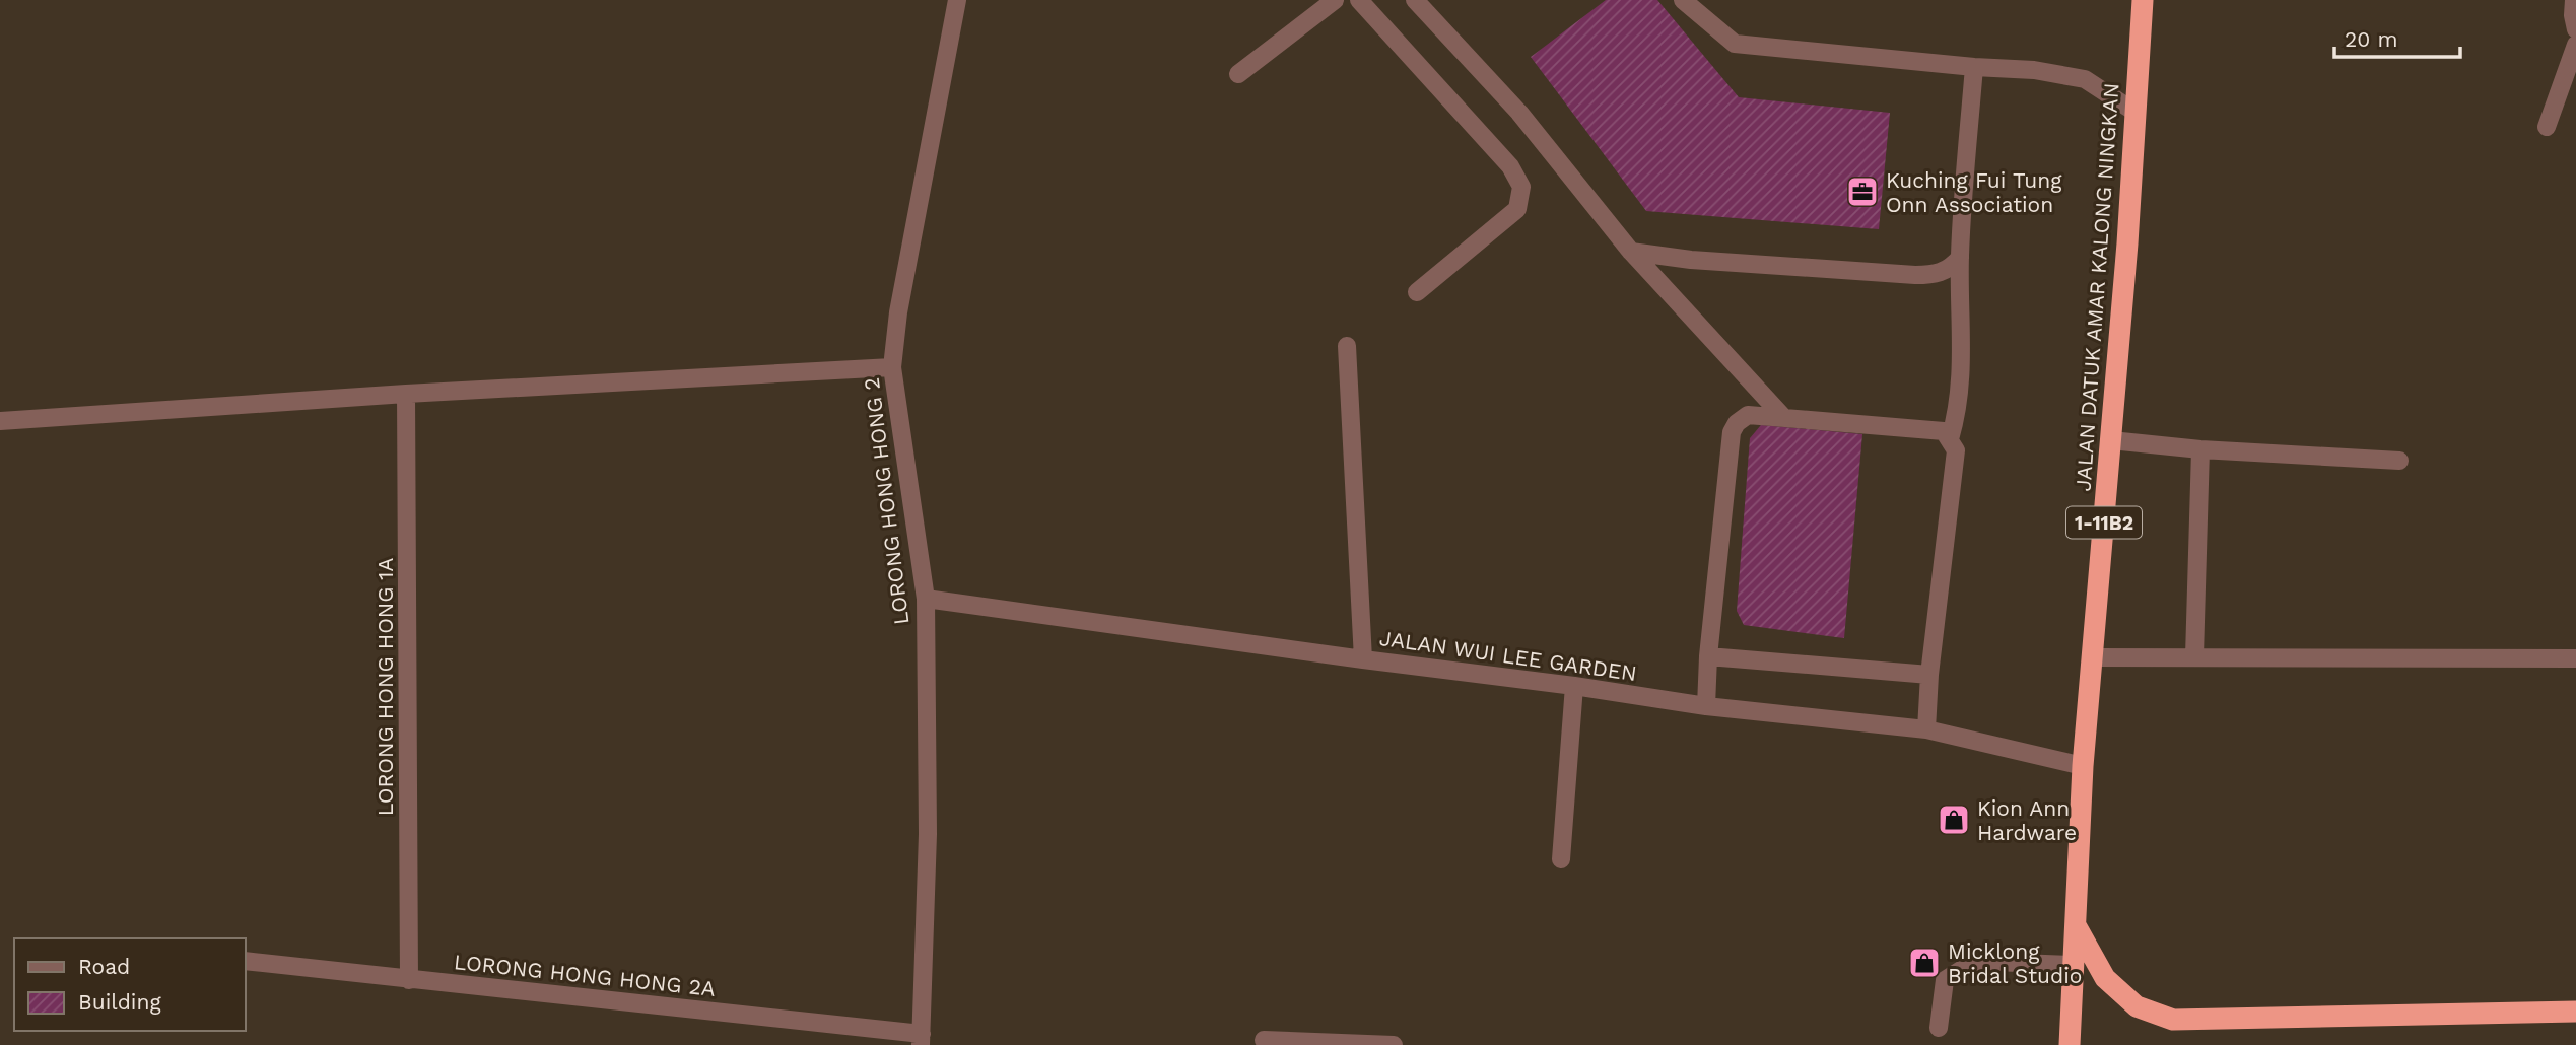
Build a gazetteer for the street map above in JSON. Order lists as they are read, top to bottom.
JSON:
{
  "streets": {
    "highway": ["JALAN DATUK AMAR KALONG NINGKAN", "1-11B2"],
    "street": [
      "LORONG HONG HONG 2",
      "JALAN WUI LEE GARDEN",
      "LORONG HONG HONG 1A",
      "LORONG HONG HONG 2A"
    ]
  },
  "crossings": [
    ["JALAN DATUK AMAR KALONG NINGKAN", "JALAN WUI LEE GARDEN"],
    ["LORONG HONG HONG 2", "JALAN WUI LEE GARDEN"],
    ["LORONG HONG HONG 2", "LORONG HONG HONG 2A"],
    ["LORONG HONG HONG 1A", "LORONG HONG HONG 2A"]
  ],
  "places": {
    "office": ["Kuching Fui Tung Onn Association"],
    "shop": ["Kion Ann Hardware", "Micklong Bridal Studio"]
  },
  "legend": ["Road", "Building"],
  "scale_bar": "20 m"
}
